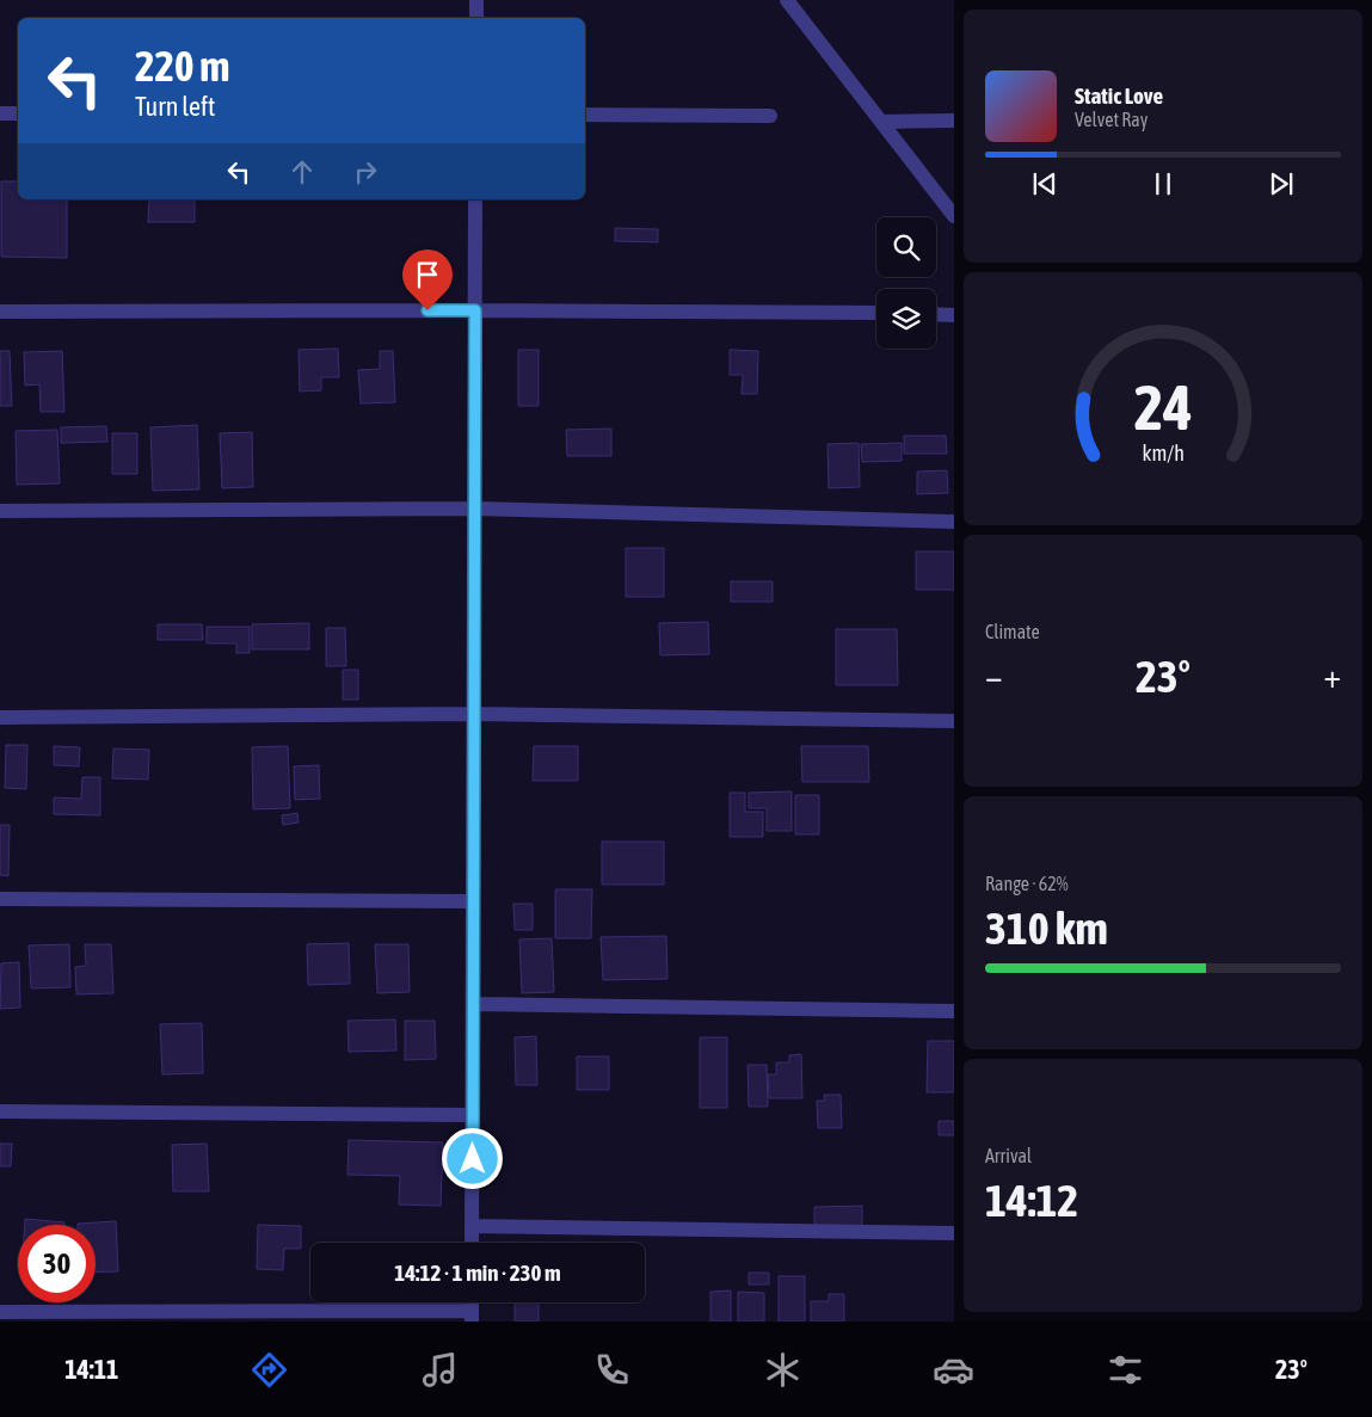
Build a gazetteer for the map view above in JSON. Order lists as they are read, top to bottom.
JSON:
{
  "page": {
    "turn": ["220 m", "Turn left"],
    "song": ["Static Love", "Velvet Ray"],
    "tile": [
      "Climate",
      ["Range · 62%", "310 km"],
      ["Arrival", "14:12"]
    ],
    "heat": ["−", "23°", "+"],
    "limit": "30",
    "trip": "14:12 · 1 min · 230 m",
    "tabs": ["14:11", "23°"],
    "gauge": ["24", "km/h"]
  }
}
